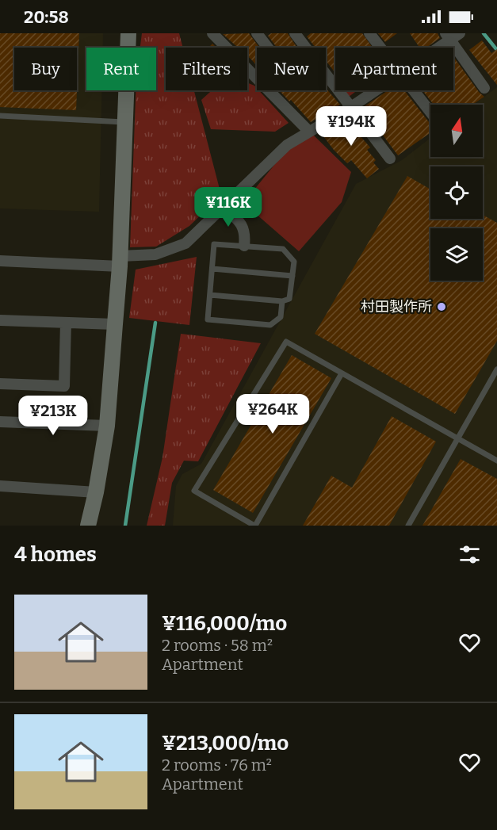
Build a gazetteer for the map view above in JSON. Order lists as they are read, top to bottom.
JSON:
{
  "places": ["村田製作所"],
  "north": "top",
  "page": {
    "status": "20:58",
    "chip": [
      "Buy",
      "Rent",
      "Filters",
      "New",
      "Apartment"
    ],
    "price": [
      "¥194K",
      "¥116K",
      "¥264K",
      "¥213K"
    ],
    "heading": "4 homes",
    "list": [
      {
        "name": "¥116,000/mo",
        "note": "2 rooms · 58 m² · Apartment"
      },
      {
        "name": "¥213,000/mo",
        "note": "2 rooms · 76 m² · Apartment"
      }
    ]
  }
}
